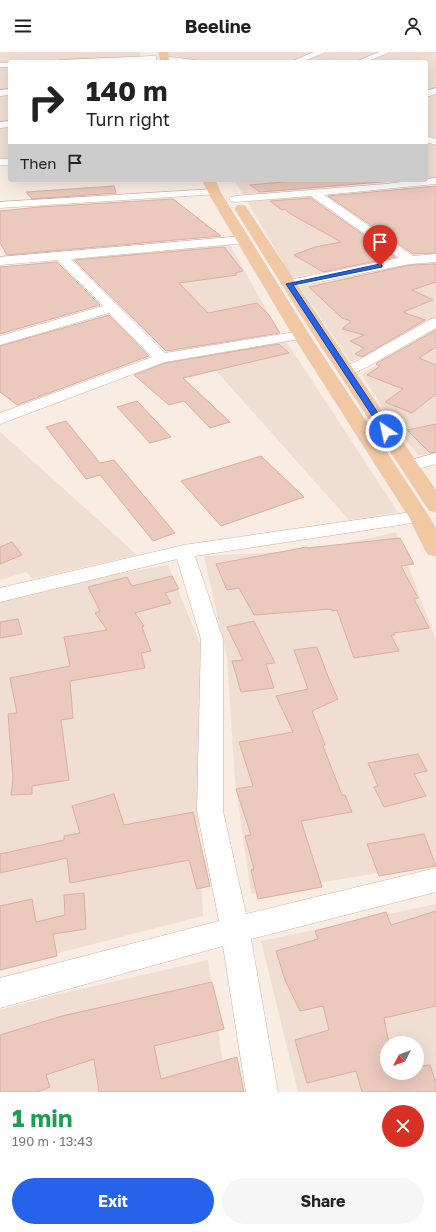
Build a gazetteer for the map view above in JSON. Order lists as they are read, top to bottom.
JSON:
{
  "north": "bottom left",
  "page": {
    "header": "Beeline",
    "turn": ["140 m", "Turn right"],
    "then": "Then",
    "heading": ["1 min", "190 m · 13:43"],
    "buttons": ["Exit", "Share"]
  }
}
